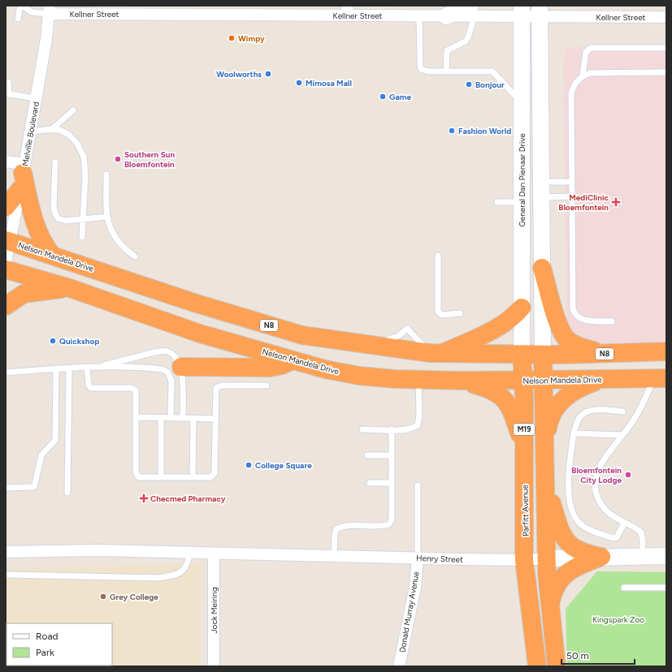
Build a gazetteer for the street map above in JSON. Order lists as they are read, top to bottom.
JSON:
{
  "streets": {
    "highway": [
      "Nelson Mandela Drive",
      "N8",
      "M19",
      "Parfitt Avenue"
    ],
    "street": [
      "Kellner Street",
      "Melville Boulevard",
      "General Dan Pienaar Drive",
      "Henry Street",
      "Jock Meiring",
      "Donald Murray Avenue"
    ]
  },
  "crossings": [
    ["Kellner Street", "Melville Boulevard"],
    ["Kellner Street", "General Dan Pienaar Drive"],
    ["Melville Boulevard", "Nelson Mandela Drive"],
    ["General Dan Pienaar Drive", "Nelson Mandela Drive"],
    ["General Dan Pienaar Drive", "Parfitt Avenue"],
    ["Nelson Mandela Drive", "N8"],
    ["Nelson Mandela Drive", "M19"],
    ["Nelson Mandela Drive", "Parfitt Avenue"],
    ["N8", "M19"],
    ["M19", "Henry Street"],
    ["Parfitt Avenue", "Henry Street"],
    ["Henry Street", "Jock Meiring"],
    ["Henry Street", "Donald Murray Avenue"]
  ],
  "parks": ["Kingspark Zoo"],
  "places": {
    "other": [
      "Wimpy",
      "Woolworths",
      "Mimosa Mall",
      "Bonjour",
      "Game",
      "Fashion World",
      "Southern Sun Bloemfontein",
      "Quickshop",
      "College Square",
      "Bloemfontein City Lodge",
      "Grey College"
    ],
    "health": ["MediClinic Bloemfontein", "Checmed Pharmacy"]
  },
  "legend": ["Road", "Park"],
  "scale_bar": "50 m"
}
